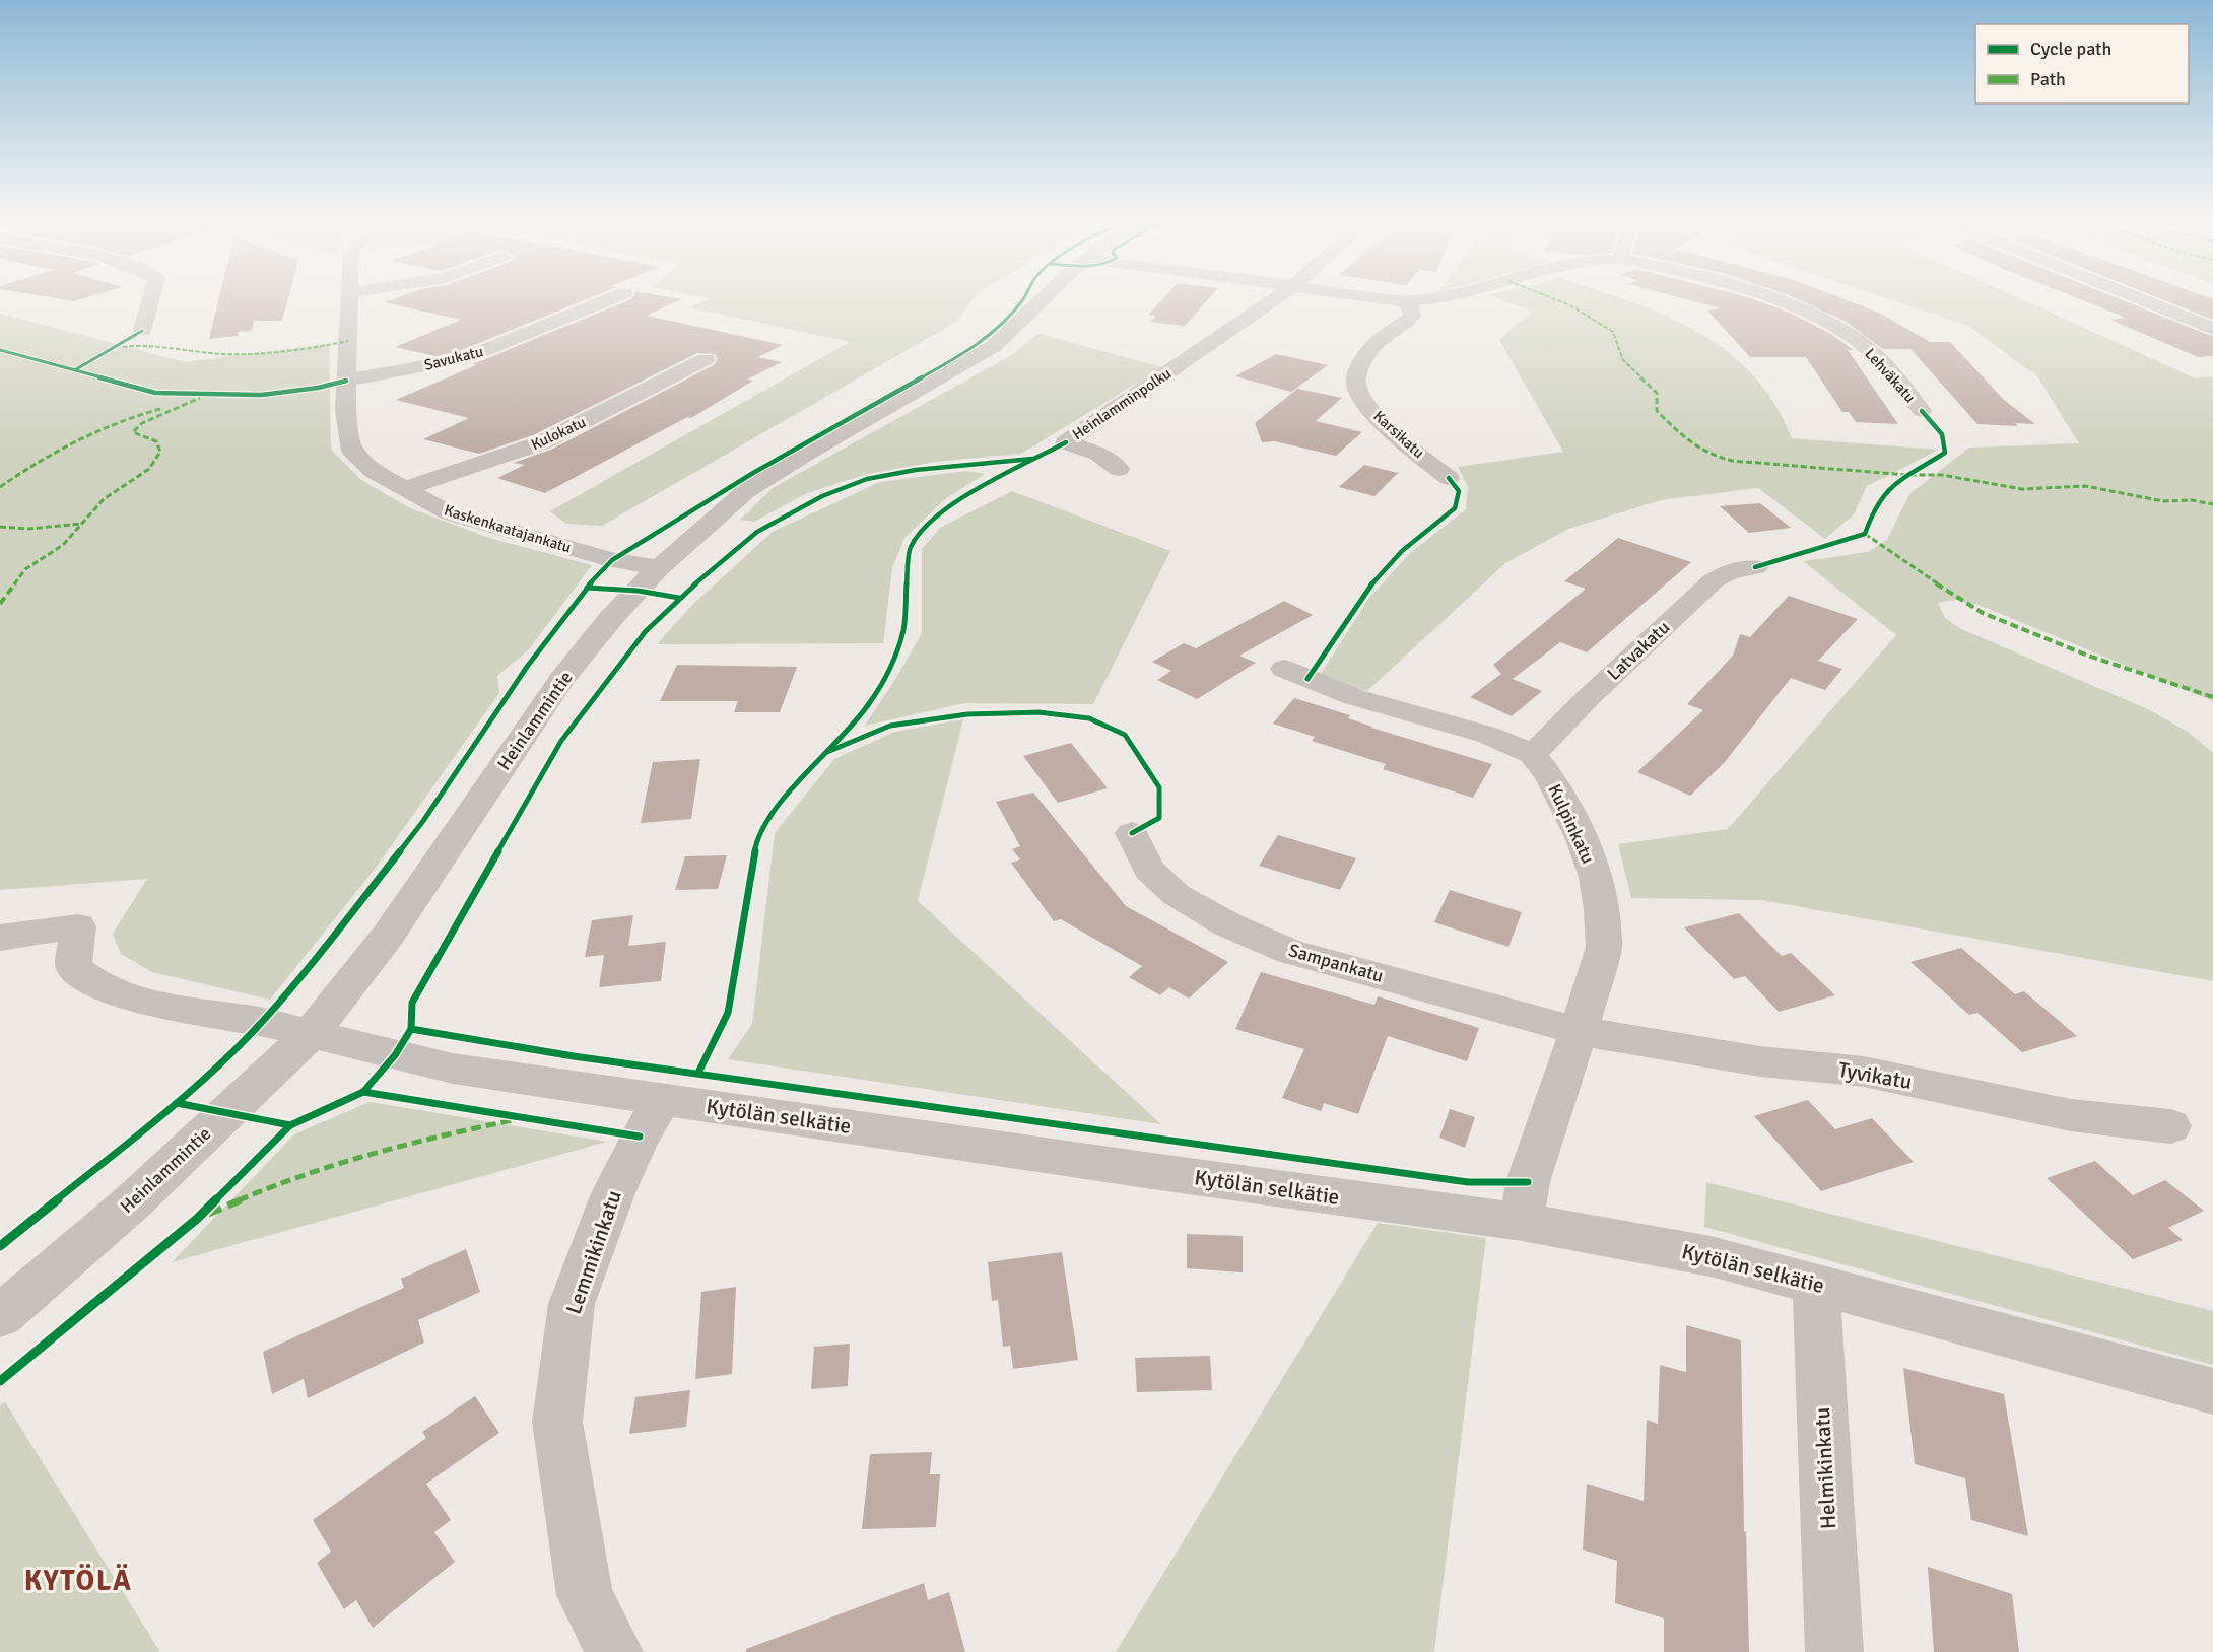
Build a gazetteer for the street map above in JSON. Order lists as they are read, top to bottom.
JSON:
{
  "streets": {
    "street": [
      "Savukatu",
      "Lehväkatu",
      "Heinlamminpolku",
      "Kulokatu",
      "Karsikatu",
      "Kaskenkaatajankatu",
      "Latvakatu",
      "Heinlammintie",
      "Kulpinkatu",
      "Sampankatu",
      "Tyvikatu",
      "Kytölän selkätie",
      "Lemmikinkatu",
      "Helmikinkatu"
    ]
  },
  "crossings": [
    ["Savukatu", "Kaskenkaatajankatu"],
    ["Lehväkatu", "Karsikatu"],
    ["Kulokatu", "Kaskenkaatajankatu"],
    ["Kaskenkaatajankatu", "Heinlammintie"],
    ["Latvakatu", "Kulpinkatu"],
    ["Heinlammintie", "Kytölän selkätie"],
    ["Kulpinkatu", "Sampankatu"],
    ["Kulpinkatu", "Tyvikatu"],
    ["Kulpinkatu", "Kytölän selkätie"],
    ["Sampankatu", "Tyvikatu"],
    ["Kytölän selkätie", "Lemmikinkatu"],
    ["Kytölän selkätie", "Helmikinkatu"]
  ],
  "districts": ["KYTÖLÄ"],
  "legend": ["Cycle path", "Path"]
}
